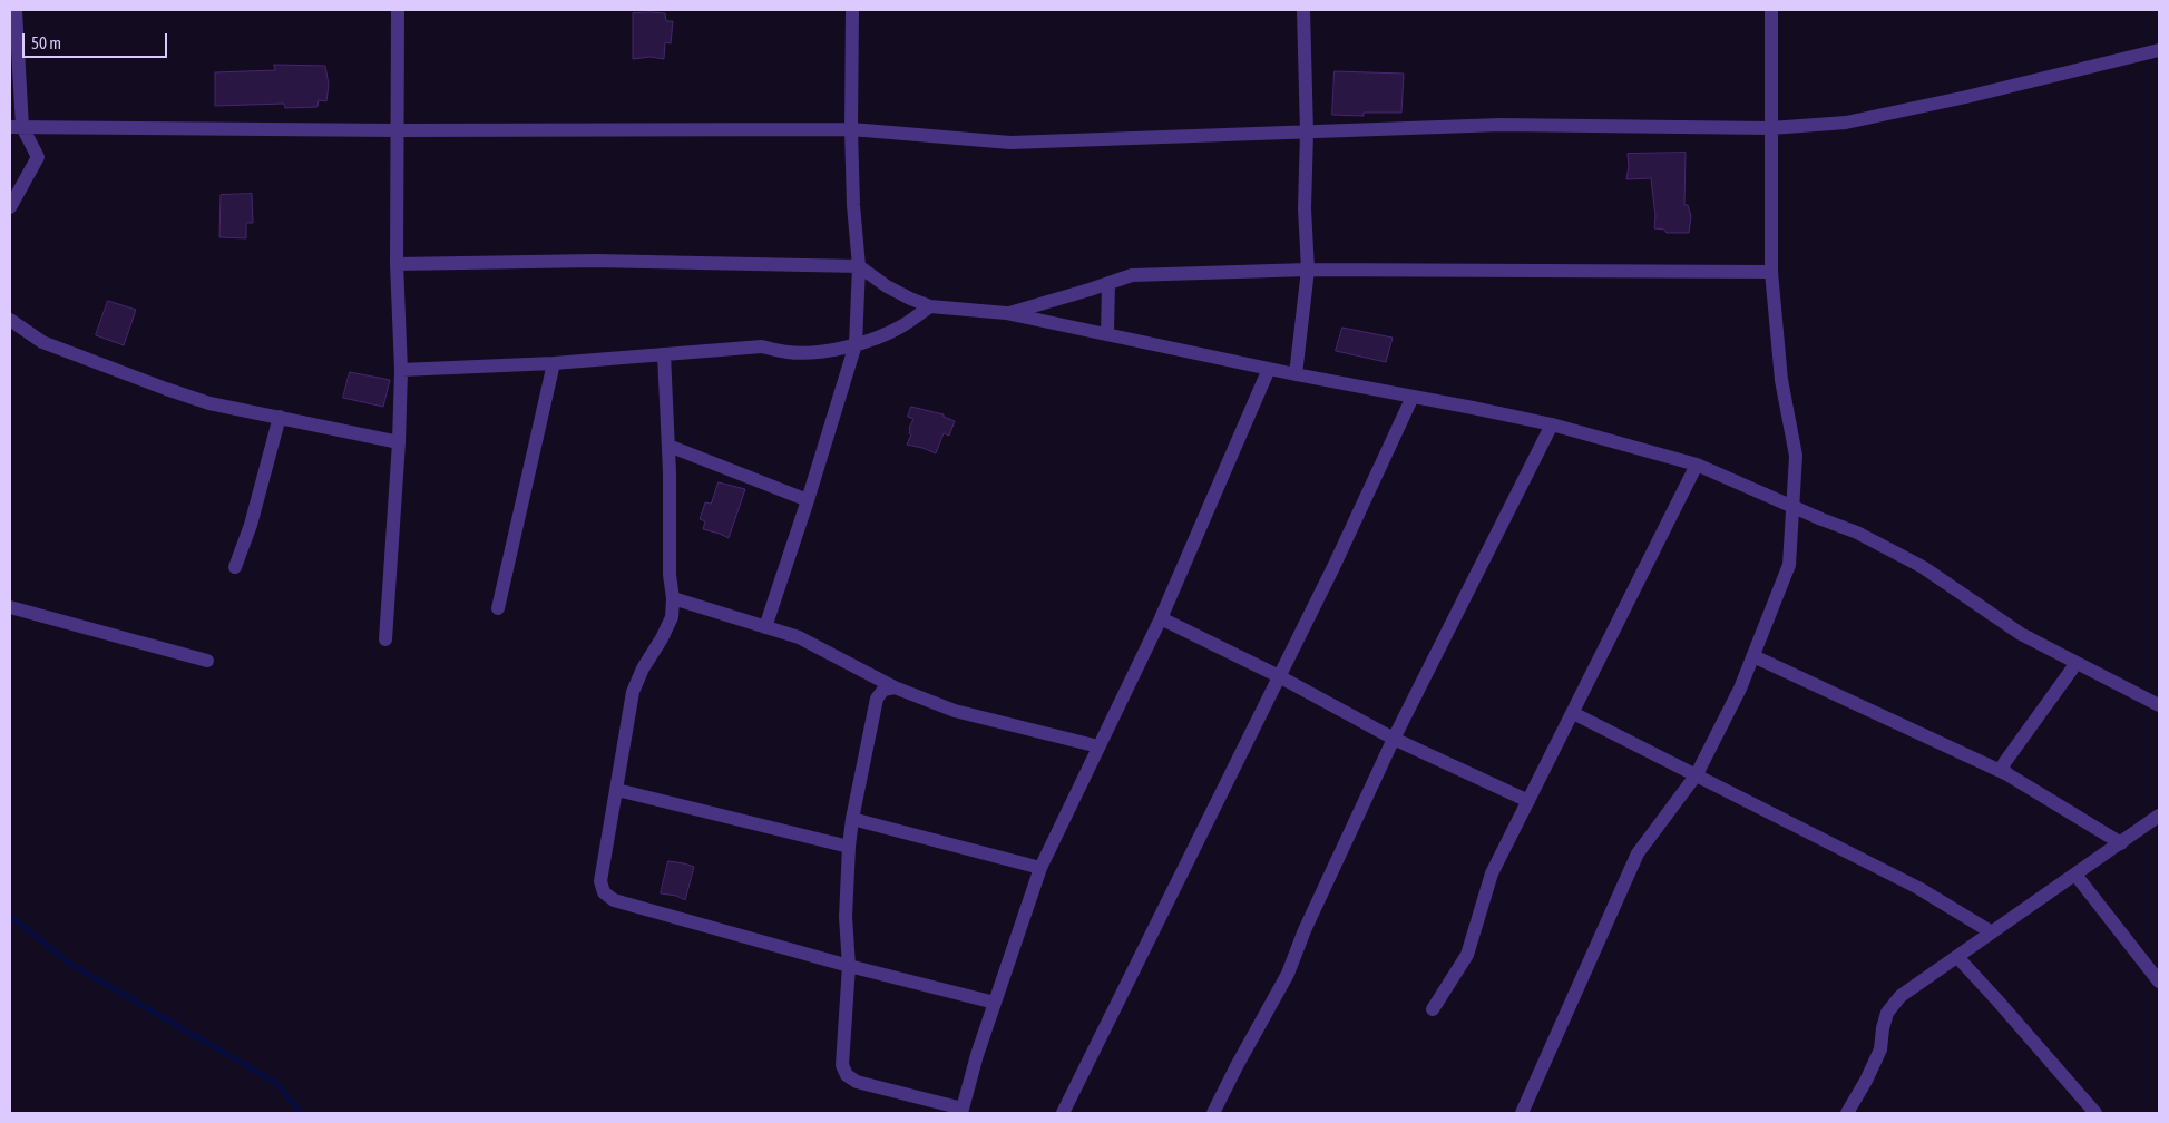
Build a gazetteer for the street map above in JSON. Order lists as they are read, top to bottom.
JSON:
{
  "scale_bar": "50 m"
}
